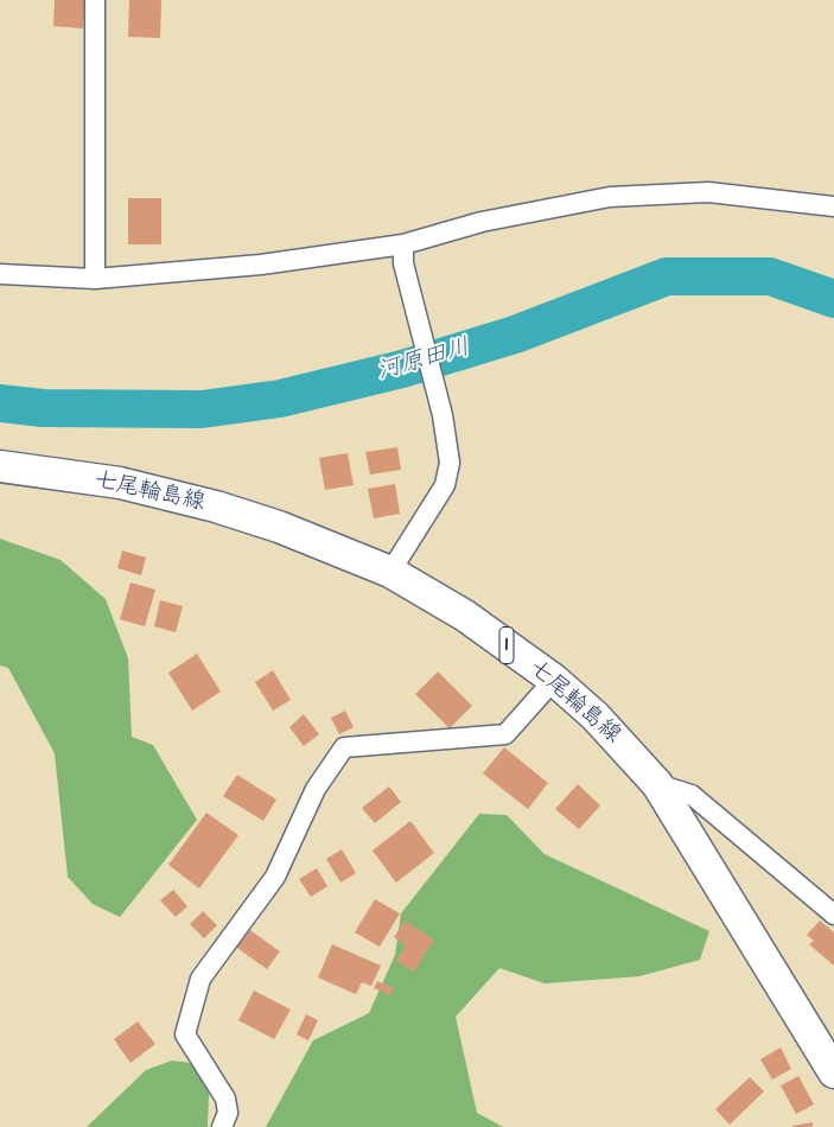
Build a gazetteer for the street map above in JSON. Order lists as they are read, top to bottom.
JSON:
{
  "streets": {
    "main road": ["七尾輪島線", "1"]
  },
  "water": ["河原田川"]
}
